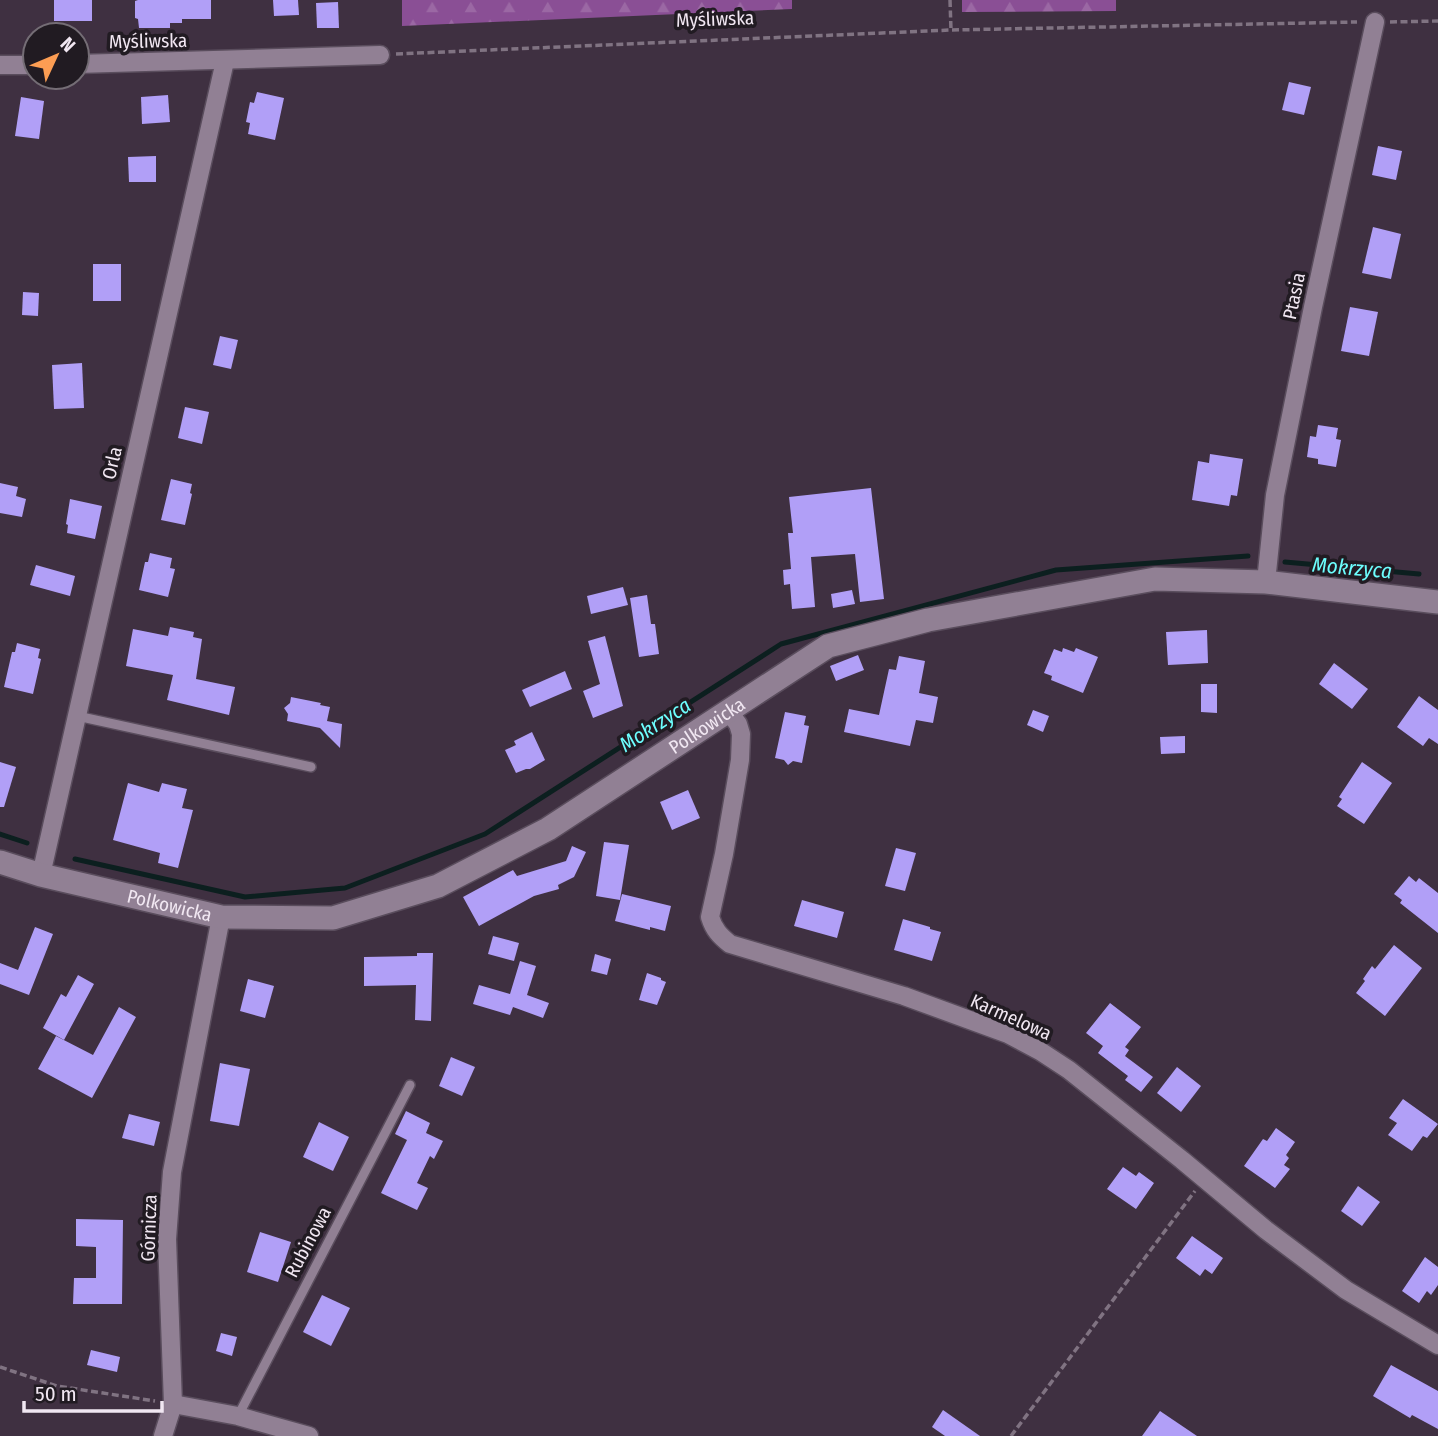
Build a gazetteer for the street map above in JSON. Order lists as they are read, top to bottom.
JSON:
{
  "streets": {
    "street": [
      "Myśliwska",
      "Ptasia",
      "Orla",
      "Polkowicka",
      "Karmelowa",
      "Górnicza"
    ],
    "lane": ["Rubinowa"]
  },
  "crossings": [
    ["Myśliwska", "Ptasia"],
    ["Myśliwska", "Orla"],
    ["Ptasia", "Polkowicka"],
    ["Orla", "Polkowicka"],
    ["Polkowicka", "Karmelowa"],
    ["Polkowicka", "Górnicza"]
  ],
  "water": ["Mokrzyca"],
  "scale_bar": "50 m",
  "north": "top right"
}
